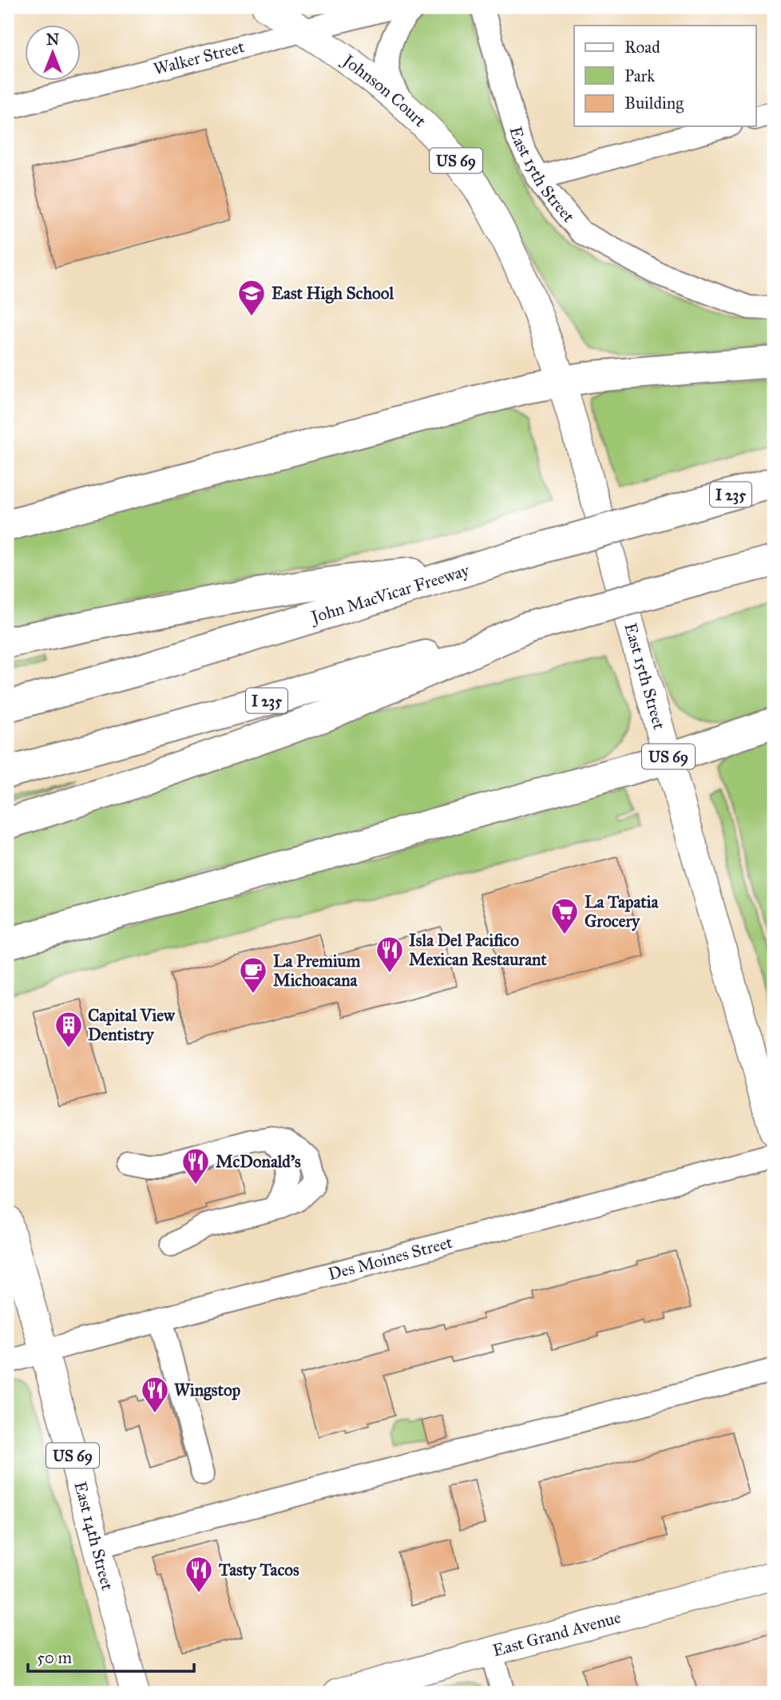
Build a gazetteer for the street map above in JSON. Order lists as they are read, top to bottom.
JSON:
{
  "streets": {
    "highway": ["I 235", "John MacVicar Freeway"],
    "main road": [
      "Johnson Court",
      "US 69",
      "East 15th Street",
      "East 14th Street",
      "East Grand Avenue"
    ],
    "street": ["Walker Street", "Des Moines Street"]
  },
  "crossings": [
    ["Walker Street", "Johnson Court"],
    ["Johnson Court", "East 15th Street"],
    ["Des Moines Street", "East 14th Street"]
  ],
  "places": {
    "school or university": ["East High School"],
    "supermarket": ["La Tapatia Grocery"],
    "restaurant": [
      "Isla Del Pacifico Mexican Restaurant",
      "McDonald's",
      "Wingstop",
      "Tasty Tacos"
    ],
    "cafe": ["La Premium Michoacana"],
    "building": ["Capital View Dentistry"]
  },
  "legend": ["Road", "Park", "Building"],
  "scale_bar": "50 m",
  "north": "top"
}
